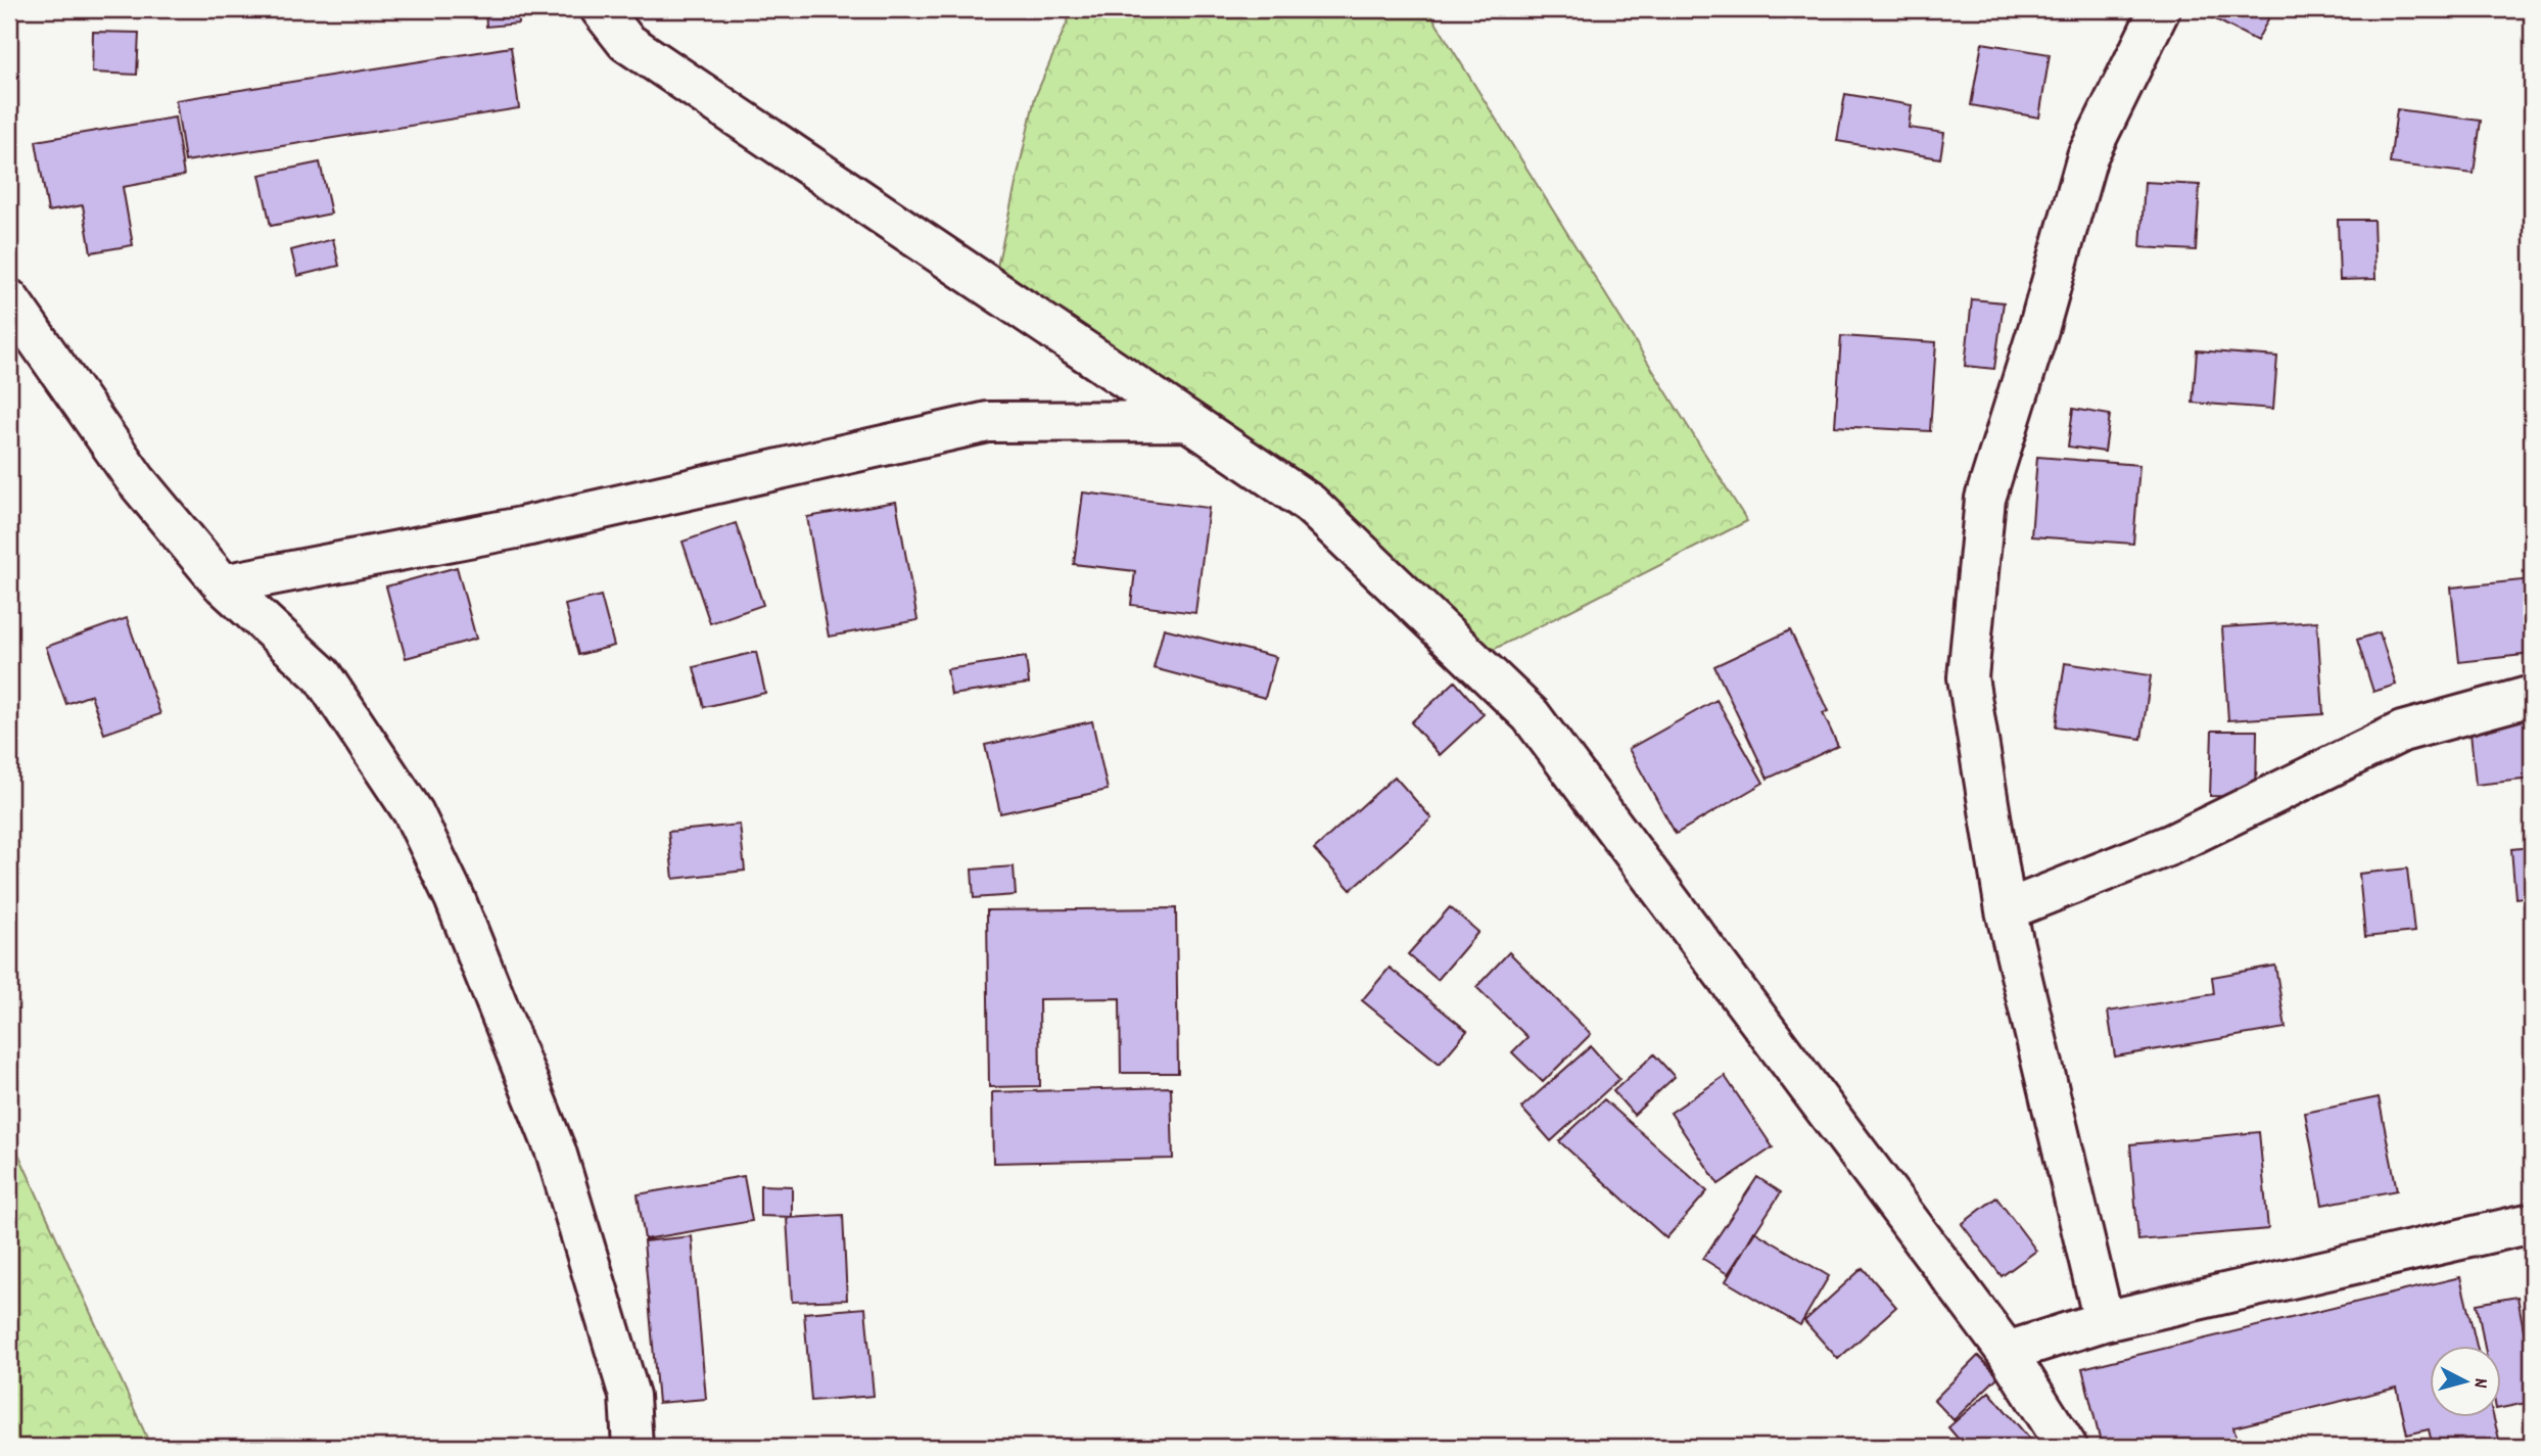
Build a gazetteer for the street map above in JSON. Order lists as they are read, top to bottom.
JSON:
{
  "north": "right"
}
